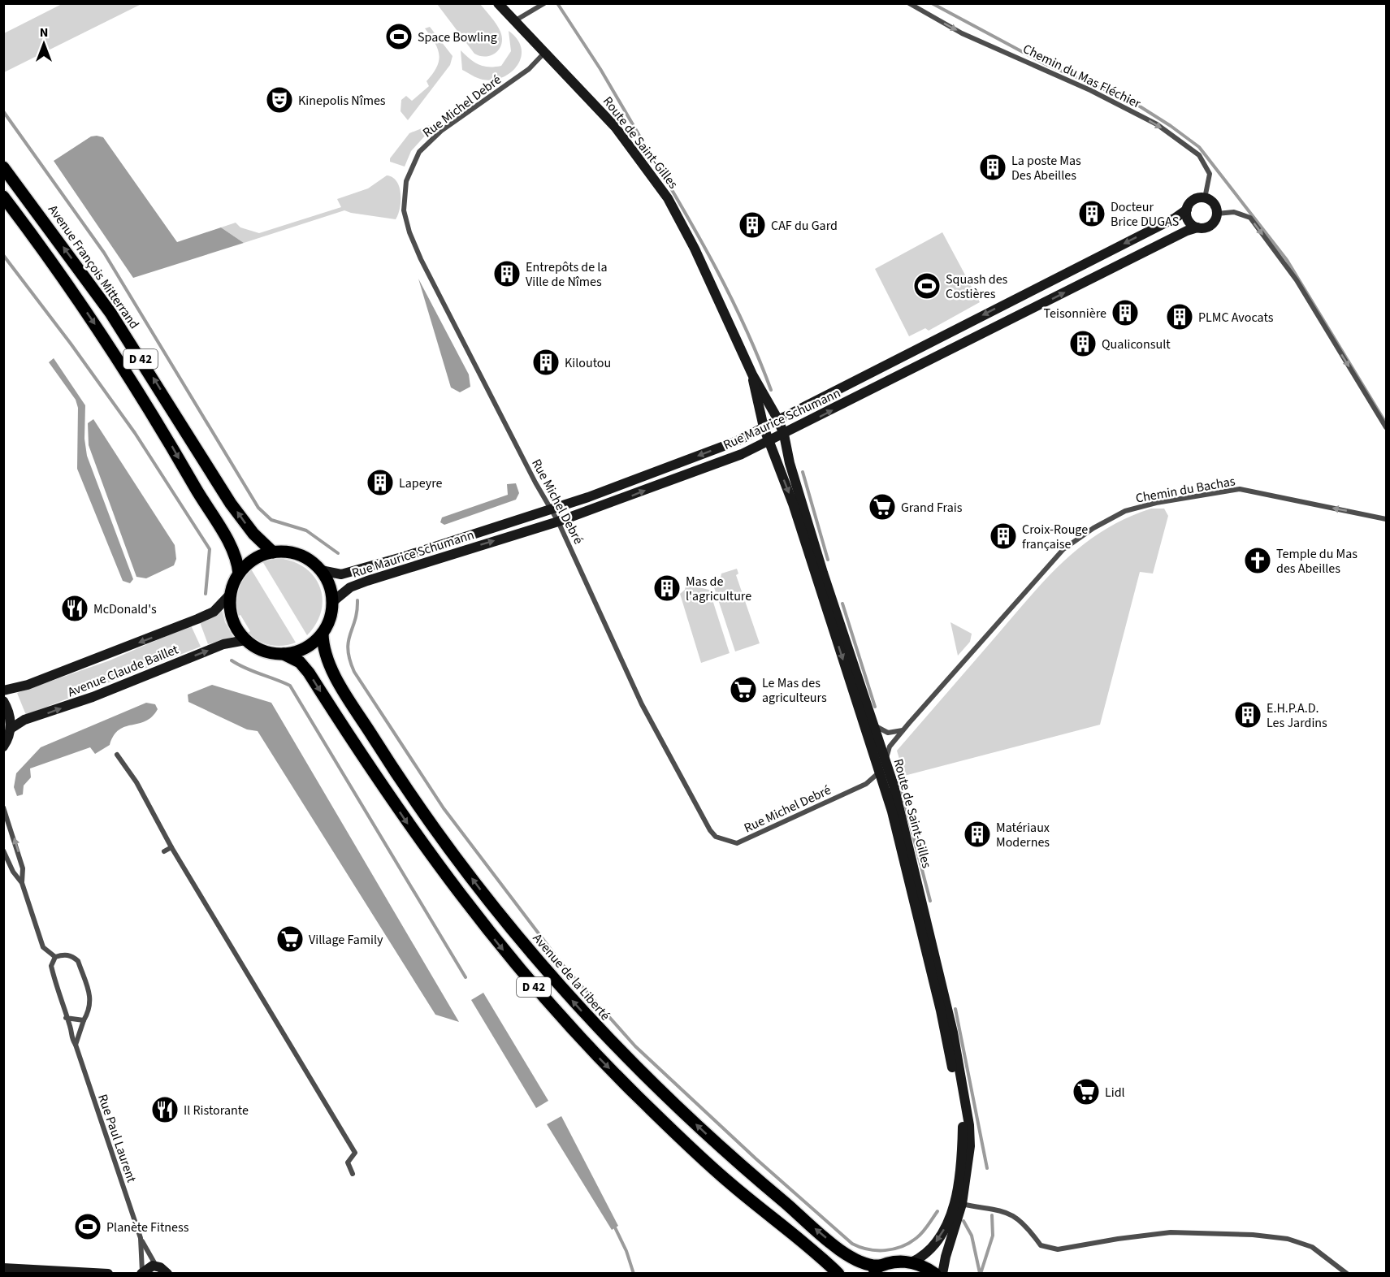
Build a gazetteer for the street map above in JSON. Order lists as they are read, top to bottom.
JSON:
{
  "streets": {
    "main road": [
      "Route de Saint-Gilles",
      "Avenue François Mitterrand",
      "D 42",
      "Rue Maurice Schumann",
      "Avenue Claude Baillet",
      "Avenue de la Liberté"
    ],
    "street": [
      "Chemin du Mas Fléchier",
      "Rue Michel Debré",
      "Chemin du Bachas",
      "Rue Paul Laurent"
    ]
  },
  "crossings": [
    ["Chemin du Mas Fléchier", "Rue Maurice Schumann"],
    ["Rue Michel Debré", "Route de Saint-Gilles"],
    ["Rue Michel Debré", "Rue Maurice Schumann"],
    ["Rue Michel Debré", "Chemin du Bachas"],
    ["Route de Saint-Gilles", "Rue Maurice Schumann"],
    ["Route de Saint-Gilles", "Chemin du Bachas"],
    ["Avenue François Mitterrand", "D 42"],
    ["Avenue François Mitterrand", "Rue Maurice Schumann"],
    ["Avenue François Mitterrand", "Avenue Claude Baillet"],
    ["Avenue François Mitterrand", "Avenue de la Liberté"],
    ["D 42", "Rue Maurice Schumann"],
    ["D 42", "Avenue Claude Baillet"],
    ["D 42", "Avenue de la Liberté"],
    ["Rue Maurice Schumann", "Avenue Claude Baillet"],
    ["Rue Maurice Schumann", "Avenue de la Liberté"],
    ["Avenue Claude Baillet", "Avenue de la Liberté"]
  ],
  "one_way": ["Chemin du Mas Fléchier", "Chemin du Bachas"],
  "places": {
    "sports": ["Space Bowling", "Squash des Costières", "Planète Fitness"],
    "theatre": ["Kinepolis Nîmes"],
    "building": [
      "La poste Mas Des Abeilles",
      "Docteur Brice DUGAS",
      "CAF du Gard",
      "Entrepôts de la Ville de Nîmes",
      "Teisonnière",
      "PLMC Avocats",
      "Qualiconsult",
      "Kiloutou",
      "Lapeyre",
      "Croix-Rouge française",
      "Mas de l'agriculture",
      "E.H.P.A.D. Les Jardins",
      "Matériaux Modernes"
    ],
    "supermarket": [
      "Grand Frais",
      "Le Mas des agriculteurs",
      "Village Family",
      "Lidl"
    ],
    "church": ["Temple du Mas des Abeilles"],
    "restaurant": ["McDonald's", "Il Ristorante"]
  },
  "north": "top"
}
